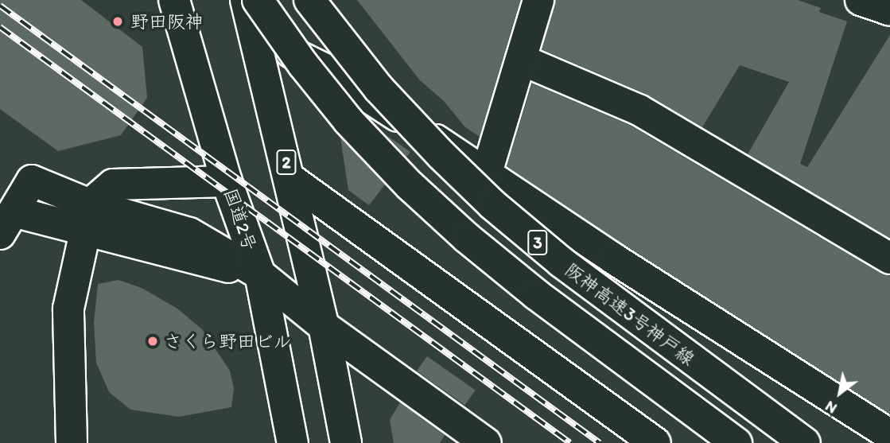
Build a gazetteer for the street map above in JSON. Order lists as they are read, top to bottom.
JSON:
{
  "streets": {
    "main road": [
      "2",
      "国道2号",
      "3",
      "阪神高速3号神戸線"
    ]
  },
  "places": ["野田阪神", "さくら野田ビル"],
  "north": "bottom left"
}
